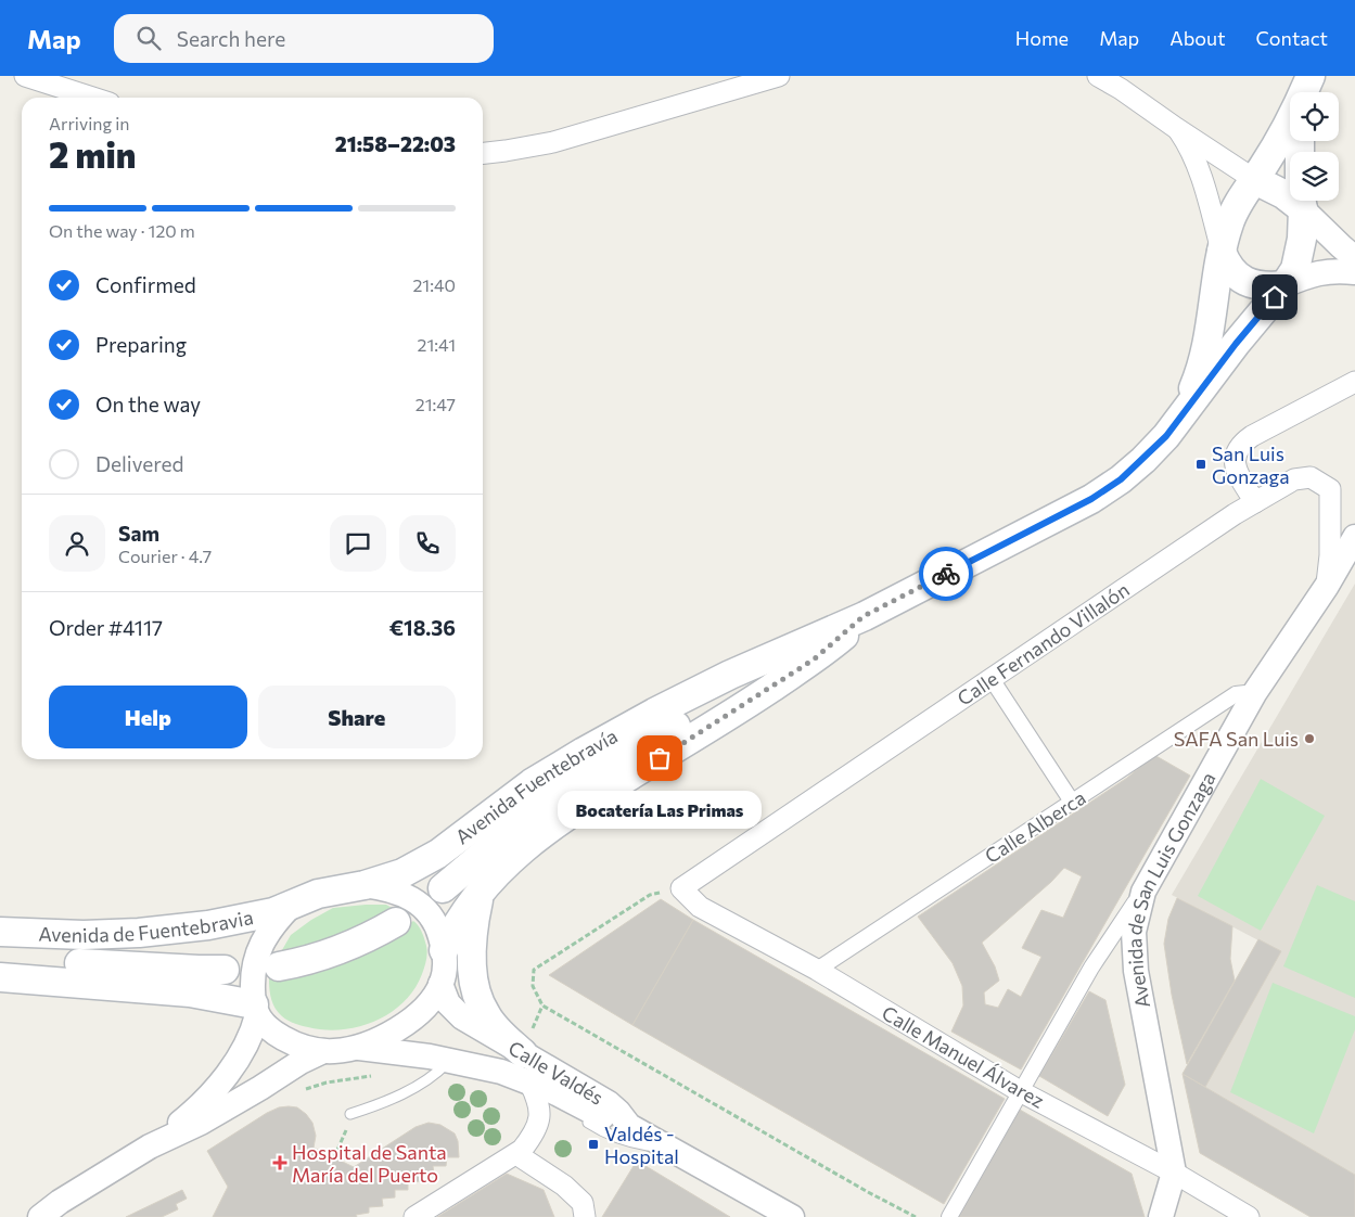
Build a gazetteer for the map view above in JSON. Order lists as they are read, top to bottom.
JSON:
{
  "streets": {
    "main road": ["Avenida Fuentebravía", "Avenida de Fuentebravia"],
    "street": [
      "Calle Fernando Villalón",
      "Calle Alberca",
      "Avenida de San Luis Gonzaga",
      "Calle Manuel Álvarez",
      "Calle Valdés"
    ]
  },
  "crossings": [
    ["Calle Fernando Villalón", "Avenida de San Luis Gonzaga"],
    ["Calle Fernando Villalón", "Calle Manuel Álvarez"],
    ["Avenida Fuentebravía", "Avenida de Fuentebravia"],
    ["Avenida Fuentebravía", "Calle Valdés"],
    ["Calle Alberca", "Avenida de San Luis Gonzaga"],
    ["Calle Alberca", "Calle Manuel Álvarez"],
    ["Avenida de San Luis Gonzaga", "Calle Manuel Álvarez"],
    ["Avenida de Fuentebravia", "Calle Valdés"]
  ],
  "places": {
    "transit": ["San Luis Gonzaga", "Valdés - Hospital"],
    "other": ["SAFA San Luis", "Bocatería Las Primas"],
    "health": ["Hospital de Santa María del Puerto"]
  },
  "page": {
    "header": "Map",
    "search": "Search here",
    "nav": [
      "Home",
      "Map",
      "About",
      "Contact"
    ],
    "heading": ["2 min", "Arriving in", "21:58–22:03"],
    "panel": [
      "Sam",
      "Courier · 4.7",
      "Order #4117",
      "€18.36"
    ],
    "bar": "On the way · 120 m",
    "list": [
      ["Confirmed", "21:40"],
      ["Preparing", "21:41"],
      ["On the way", "21:47"],
      "Delivered"
    ],
    "buttons": ["Help", "Share"],
    "bubble": "Bocatería Las Primas"
  }
}
